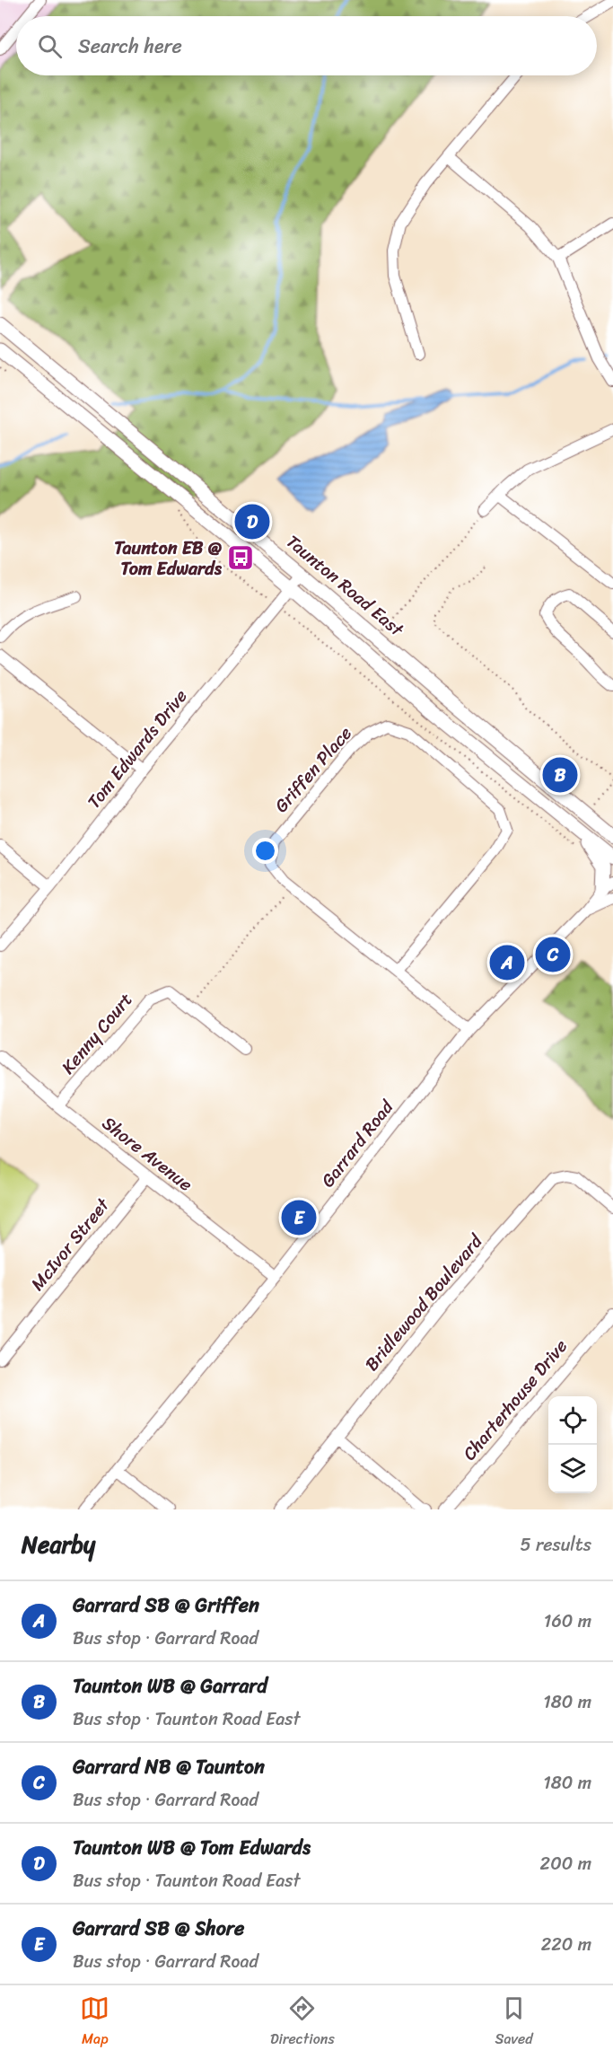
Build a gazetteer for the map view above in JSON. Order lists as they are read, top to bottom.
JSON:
{
  "streets": {
    "main road": ["Taunton Road East"],
    "street": [
      "Tom Edwards Drive",
      "Griffen Place",
      "Kenny Court",
      "Garrard Road",
      "Shore Avenue",
      "McIvor Street",
      "Bridlewood Boulevard",
      "Charterhouse Drive"
    ]
  },
  "crossings": [
    ["Taunton Road East", "Tom Edwards Drive"],
    ["Griffen Place", "Garrard Road"],
    ["Kenny Court", "Shore Avenue"],
    ["Garrard Road", "Shore Avenue"],
    ["Shore Avenue", "McIvor Street"]
  ],
  "places": {
    "bus stop": ["Taunton EB @ Tom Edwards"]
  },
  "page": {
    "search": "Search here",
    "pins": [
      "D",
      "B",
      "C",
      "A",
      "E"
    ],
    "heading": ["Nearby", "5 results"],
    "list": [
      {
        "mark": "A",
        "name": "Garrard SB @ Griffen",
        "note": "Bus stop · Garrard Road",
        "value": "160 m"
      },
      {
        "mark": "B",
        "name": "Taunton WB @ Garrard",
        "note": "Bus stop · Taunton Road East",
        "value": "180 m"
      },
      {
        "mark": "C",
        "name": "Garrard NB @ Taunton",
        "note": "Bus stop · Garrard Road",
        "value": "180 m"
      },
      {
        "mark": "D",
        "name": "Taunton WB @ Tom Edwards",
        "note": "Bus stop · Taunton Road East",
        "value": "200 m"
      },
      {
        "mark": "E",
        "name": "Garrard SB @ Shore",
        "note": "Bus stop · Garrard Road",
        "value": "220 m"
      }
    ],
    "nav": ["Map", "Directions", "Saved"]
  }
}
